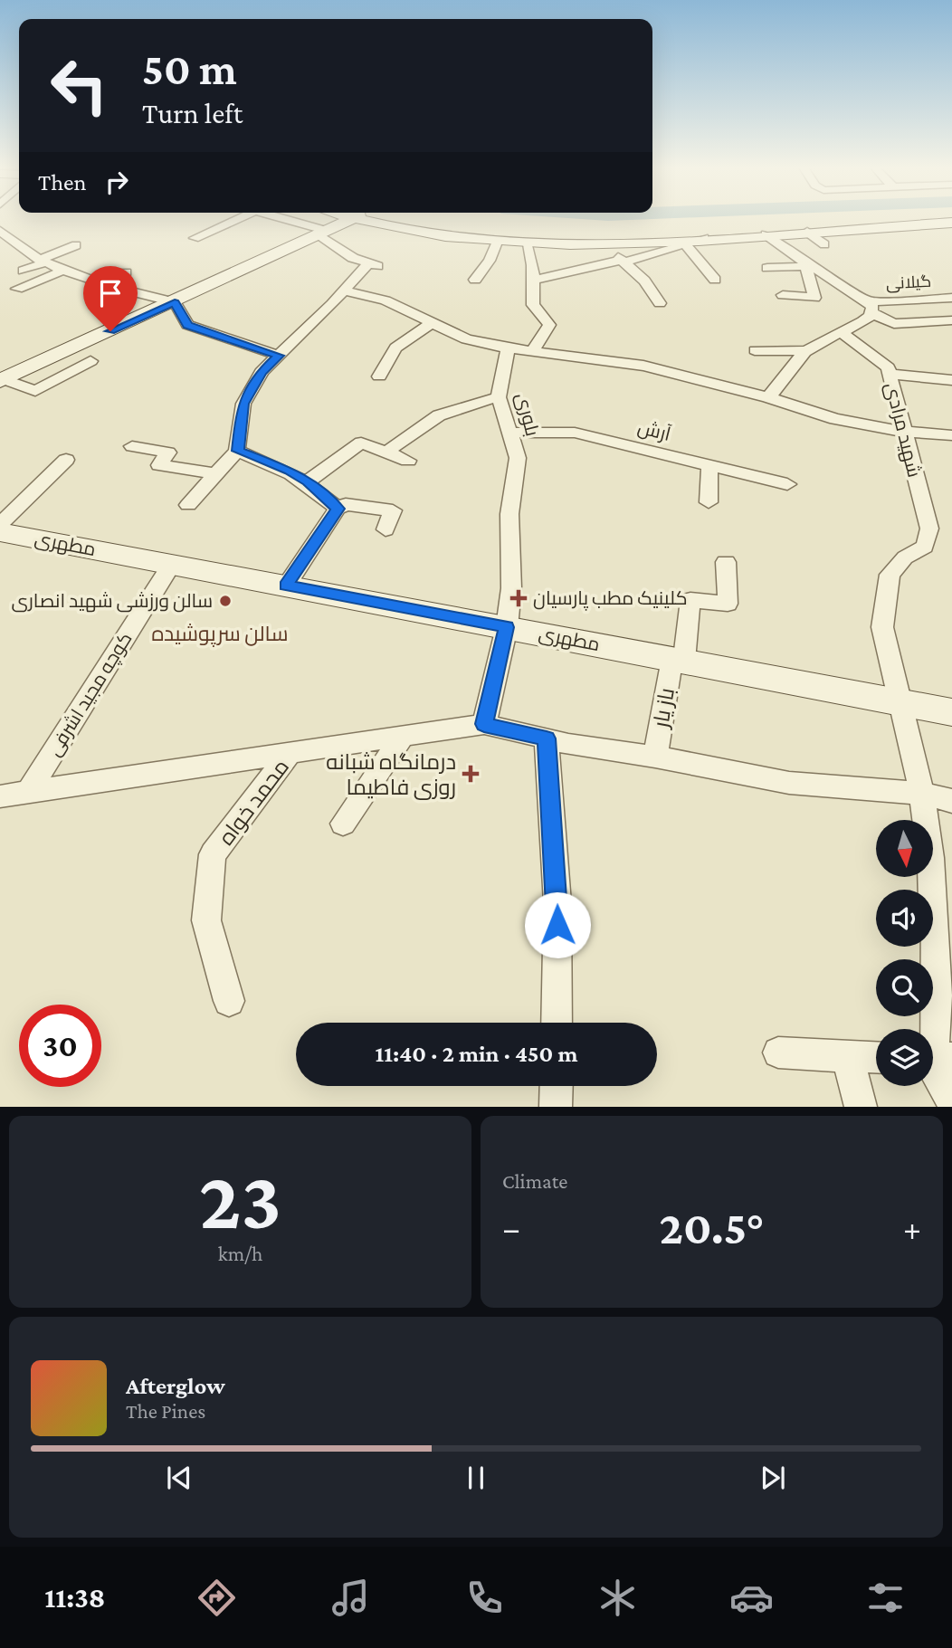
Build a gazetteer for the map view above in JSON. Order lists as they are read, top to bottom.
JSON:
{
  "streets": {
    "main road": ["مطهری"],
    "street": [
      "گیلانی",
      "بلوری",
      "شهید مرادی",
      "آرش",
      "کوچه مجید اشرفی",
      "باز یار",
      "محمد خواه"
    ]
  },
  "crossings": [
    ["بلوری", "آرش"],
    ["بلوری", "مطهری"],
    ["شهید مرادی", "مطهری"],
    ["مطهری", "کوچه مجید اشرفی"],
    ["مطهری", "باز یار"]
  ],
  "districts": ["سالن سرپوشیده"],
  "places": {
    "health": ["کلینیک مطب پارسیان", "درمانگاه شبانه روزی فاطیما"],
    "other": ["سالن ورزشی شهید انصاری"]
  },
  "north": "bottom",
  "page": {
    "turn": ["50 m", "Turn left"],
    "then": "Then",
    "limit": "30",
    "trip": "11:40 · 2 min · 450 m",
    "tile": [
      ["23", "km/h"],
      "Climate"
    ],
    "heat": ["−", "20.5°", "+"],
    "song": ["Afterglow", "The Pines"],
    "tabs": "11:38"
  }
}
